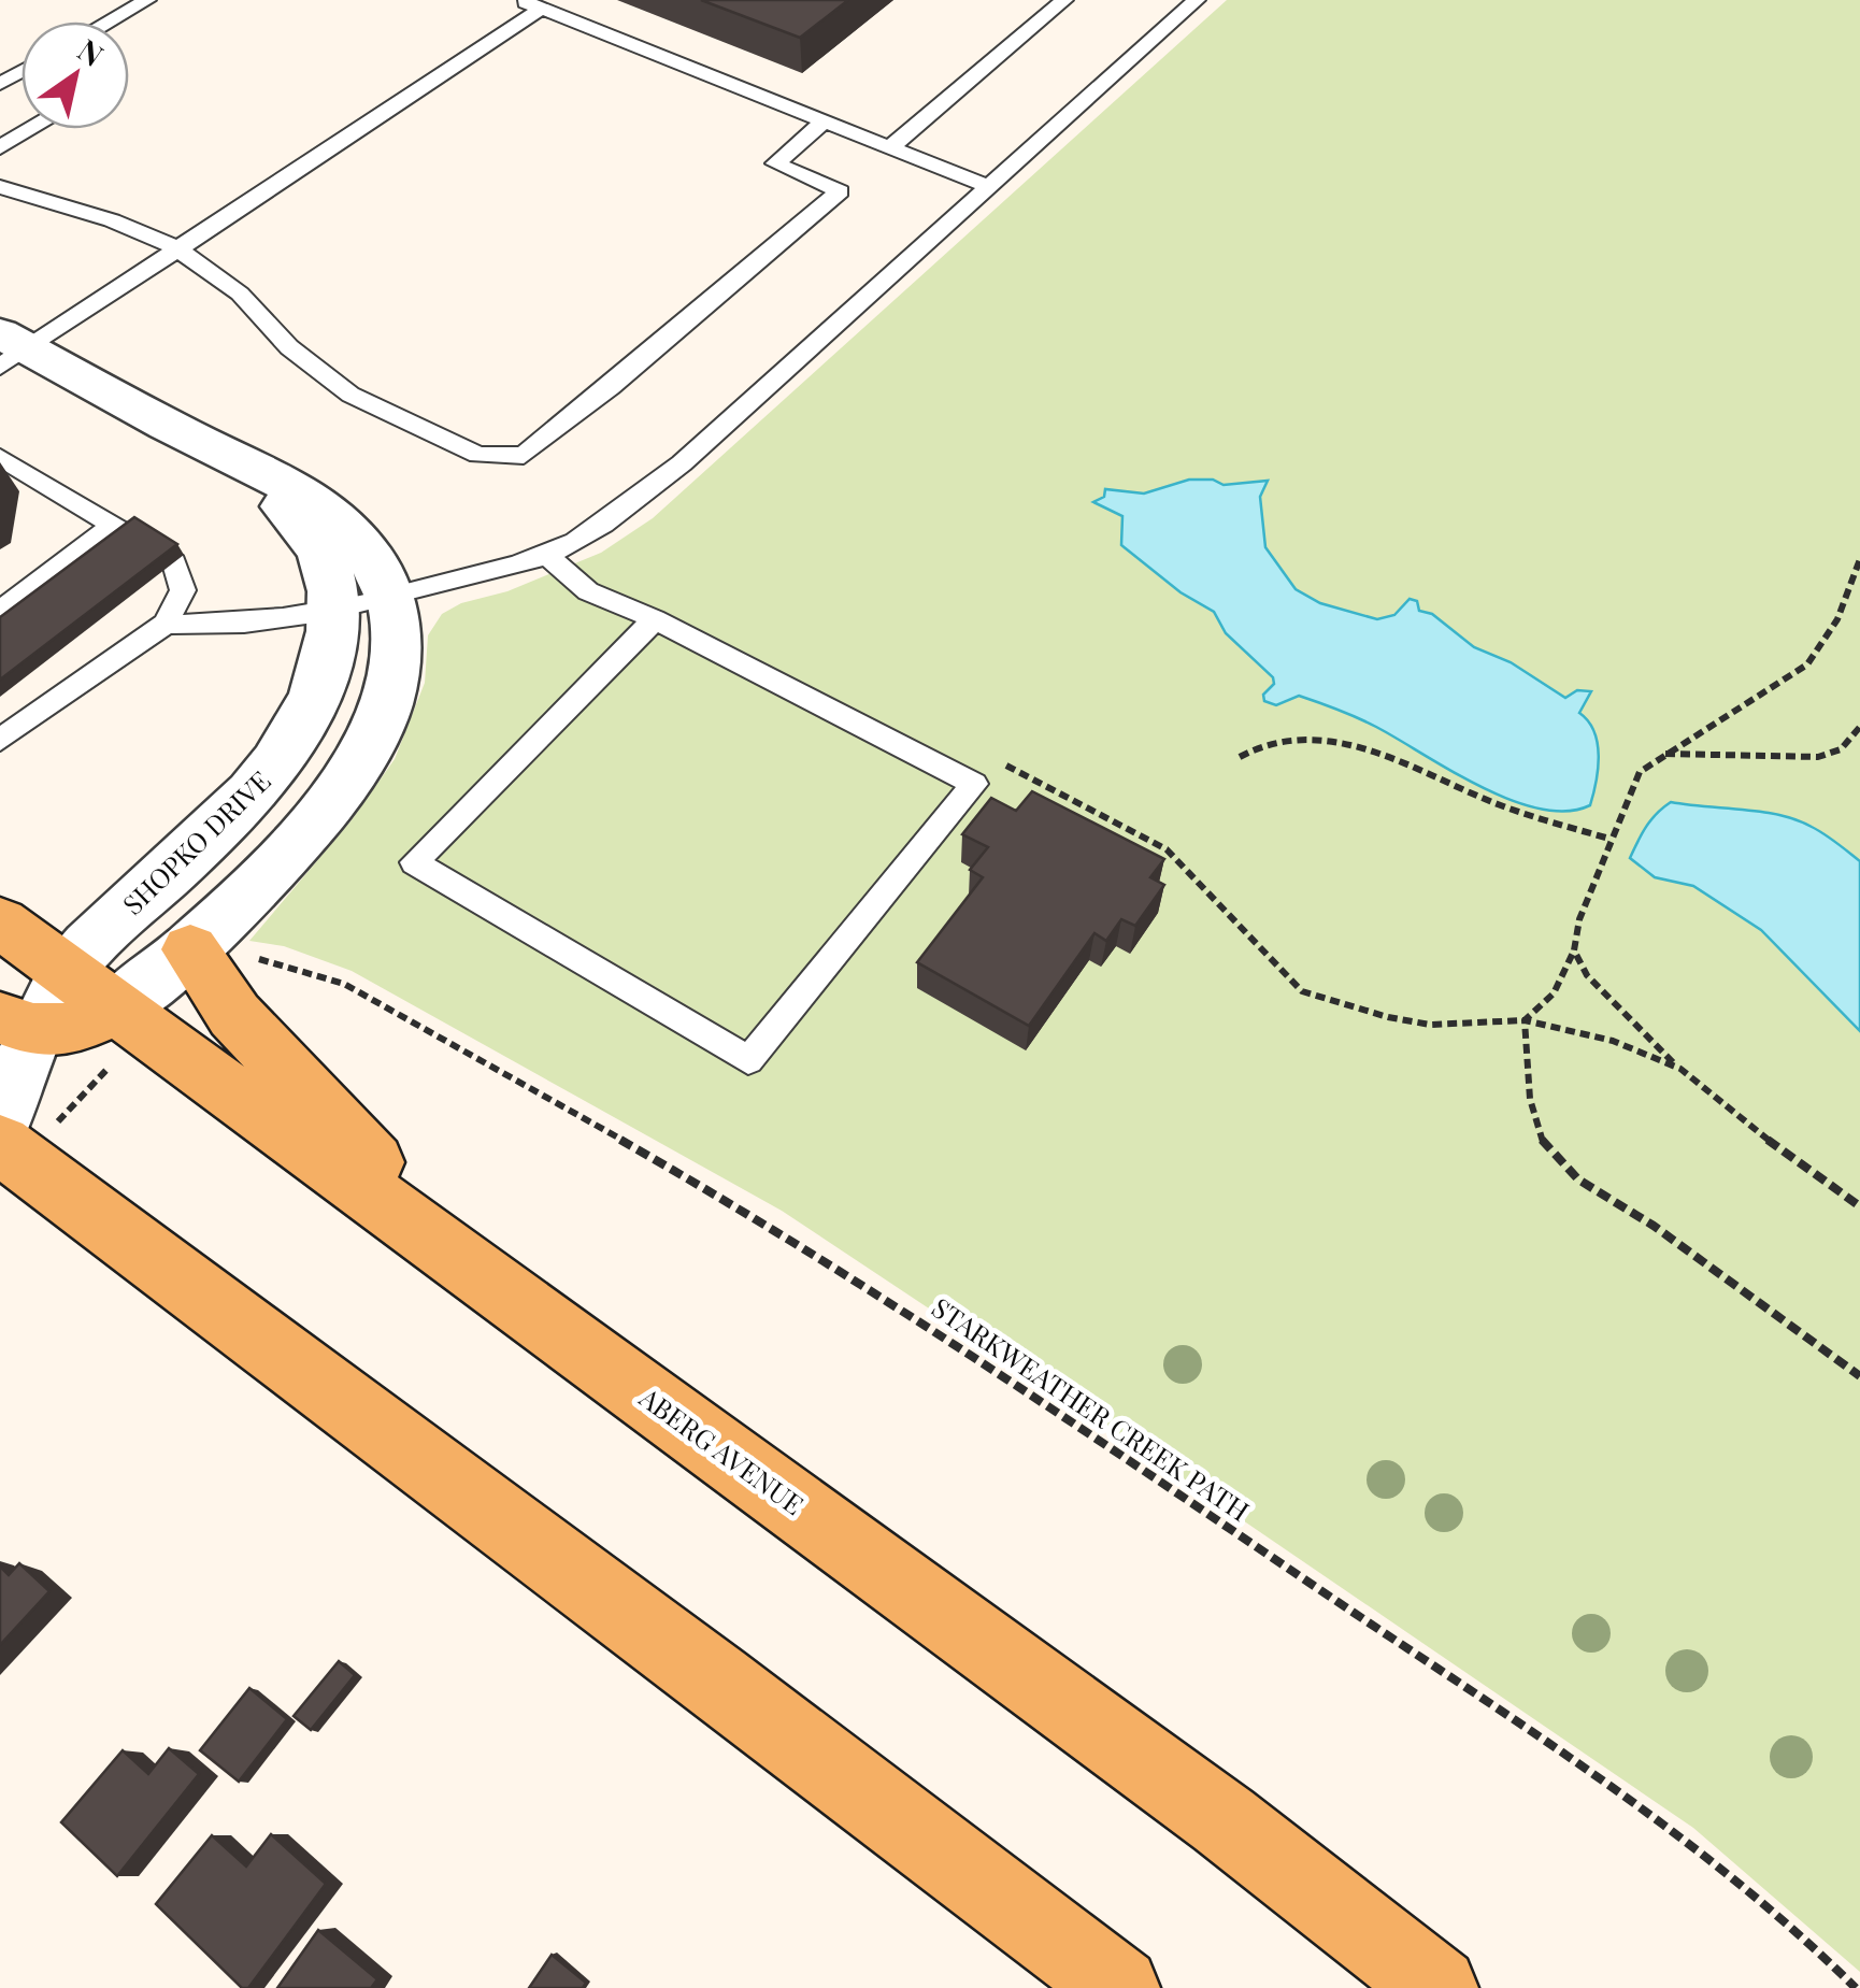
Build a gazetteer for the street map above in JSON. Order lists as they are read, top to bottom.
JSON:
{
  "streets": {
    "main road": ["ABERG AVENUE"],
    "street": ["SHOPKO DRIVE"],
    "path": ["STARKWEATHER CREEK PATH"]
  },
  "crossings": [
    ["SHOPKO DRIVE", "STARKWEATHER CREEK PATH"],
    ["SHOPKO DRIVE", "ABERG AVENUE"]
  ],
  "north": "top right"
}
